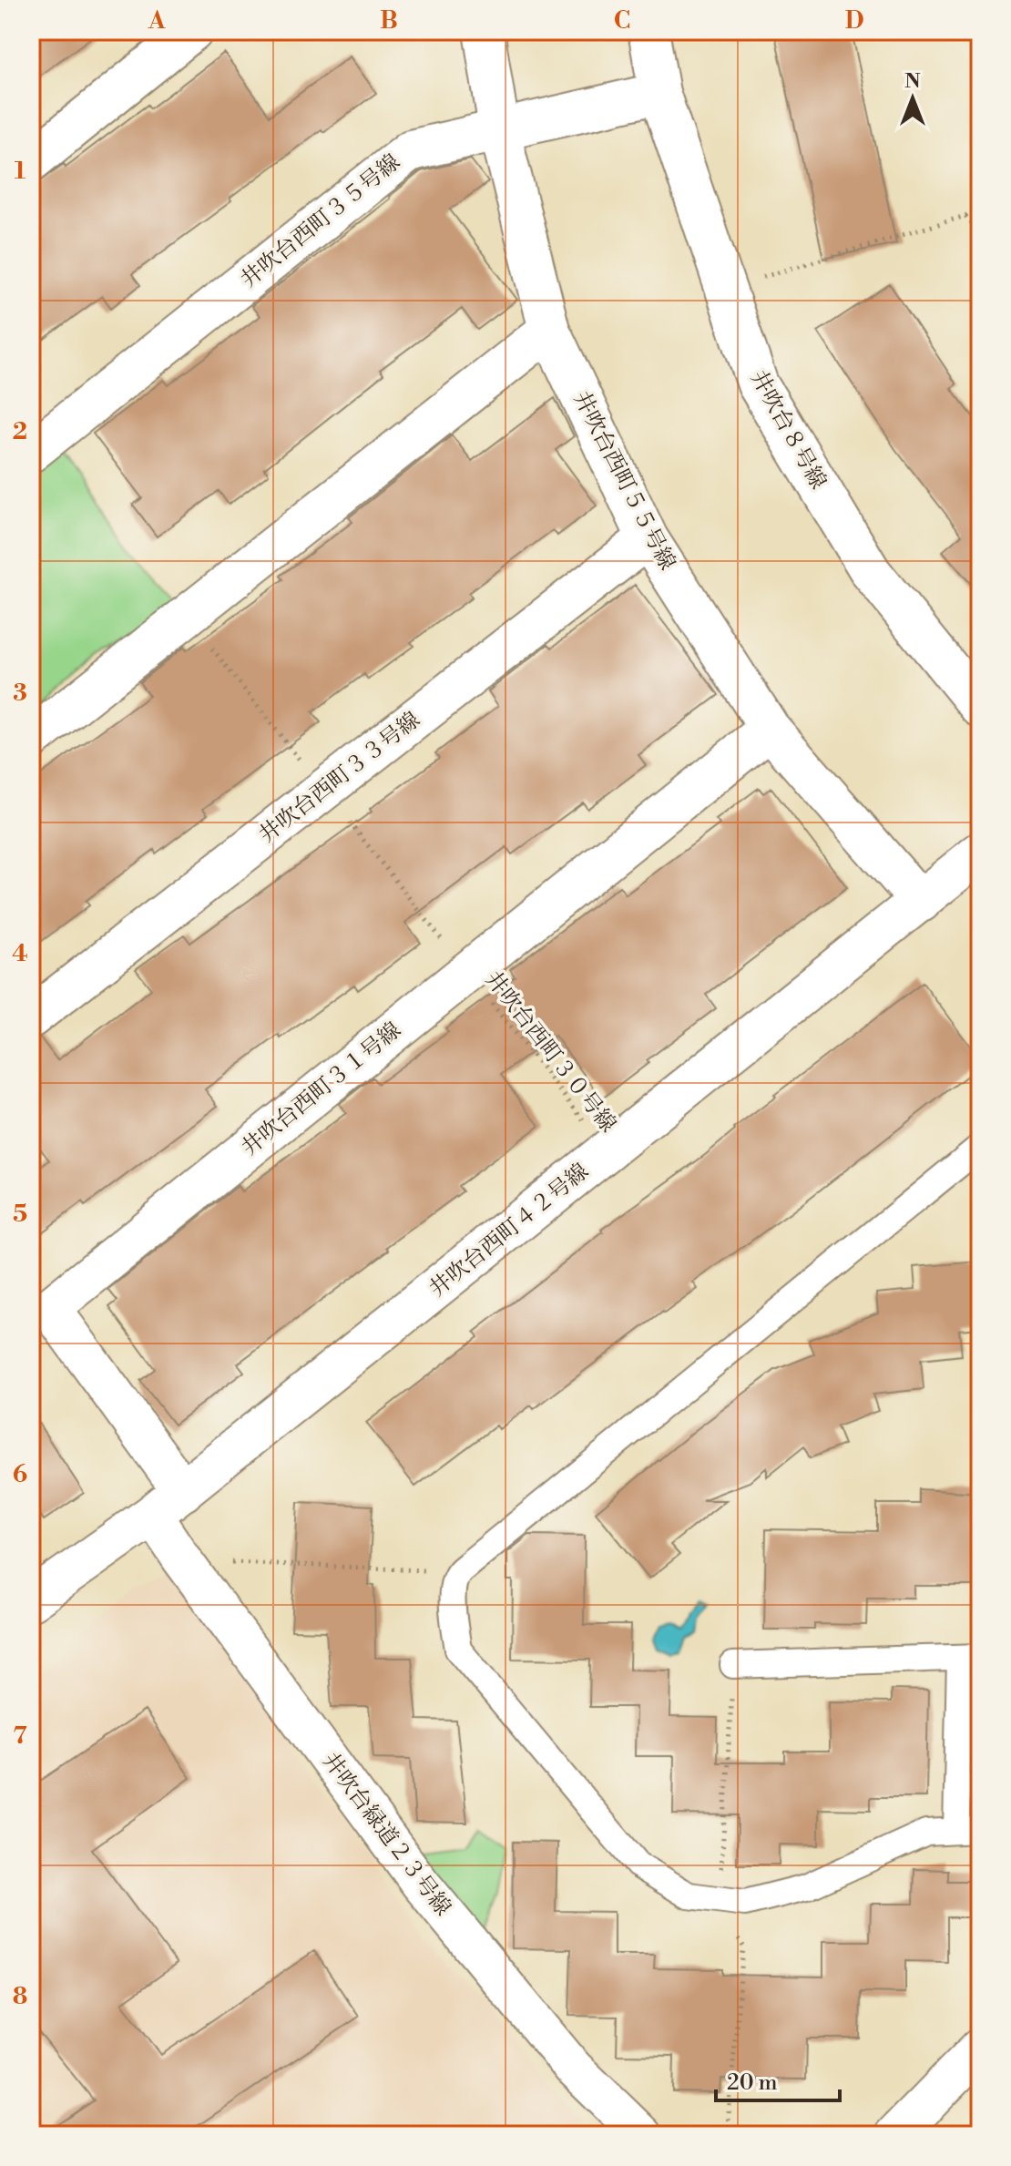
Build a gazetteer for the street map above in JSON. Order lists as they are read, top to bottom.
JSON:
{
  "streets": {
    "street": [
      "井吹台西町３５号線",
      "井吹台８号線",
      "井吹台西町５５号線",
      "井吹台西町３３号線",
      "井吹台西町３１号線",
      "井吹台西町４２号線",
      "井吹台緑道２３号線"
    ],
    "path": ["井吹台西町３０号線"]
  },
  "crossings": [
    ["井吹台西町３５号線", "井吹台８号線"],
    ["井吹台西町３５号線", "井吹台西町５５号線"],
    ["井吹台西町５５号線", "井吹台西町３３号線"],
    ["井吹台西町５５号線", "井吹台西町３１号線"],
    ["井吹台西町５５号線", "井吹台西町４２号線"],
    ["井吹台西町３３号線", "井吹台西町３０号線"],
    ["井吹台西町３０号線", "井吹台西町３１号線"],
    ["井吹台西町３０号線", "井吹台西町４２号線"],
    ["井吹台西町３１号線", "井吹台西町４２号線"],
    ["井吹台西町３１号線", "井吹台緑道２３号線"],
    ["井吹台西町４２号線", "井吹台緑道２３号線"]
  ],
  "scale_bar": "20 m",
  "north": "top",
  "grid": {
    "columns": [
      "A",
      "B",
      "C",
      "D"
    ],
    "rows": [
      "1",
      "2",
      "3",
      "4",
      "5",
      "6",
      "7",
      "8"
    ]
  }
}
